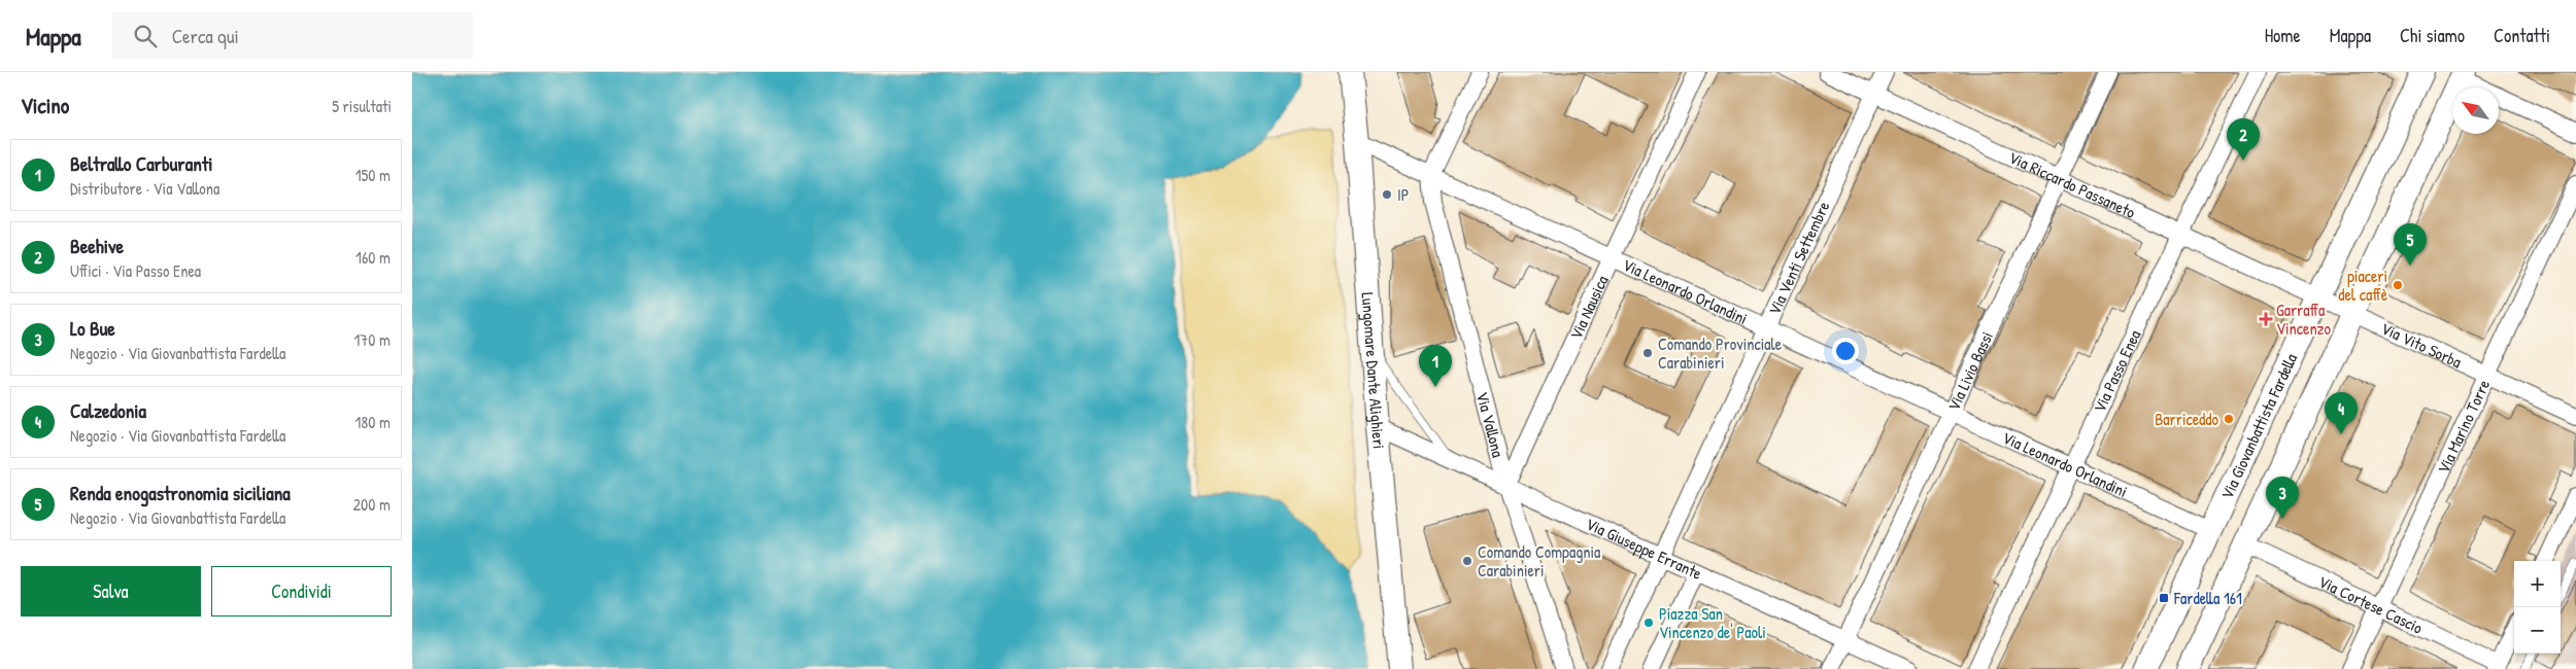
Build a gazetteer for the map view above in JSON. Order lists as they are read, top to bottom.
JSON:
{
  "streets": {
    "main road": ["Lungomare Dante Alighieri", "Via Giovanbattista Fardella"],
    "street": [
      "Via Riccardo Passaneto",
      "Via Venti Settembre",
      "Via Leonardo Orlandini",
      "Via Nausica",
      "Via Vito Sorba",
      "Via Livio Bassi",
      "Via Passo Enea",
      "Via Vallona",
      "Via Marino Torre",
      "Via Giuseppe Errante",
      "Via Cortese Cascio"
    ]
  },
  "crossings": [
    ["Via Riccardo Passaneto", "Via Venti Settembre"],
    ["Via Riccardo Passaneto", "Via Vito Sorba"],
    ["Via Riccardo Passaneto", "Via Livio Bassi"],
    ["Via Riccardo Passaneto", "Via Passo Enea"],
    ["Via Riccardo Passaneto", "Via Giovanbattista Fardella"],
    ["Via Venti Settembre", "Via Leonardo Orlandini"],
    ["Via Venti Settembre", "Via Giuseppe Errante"],
    ["Via Leonardo Orlandini", "Via Nausica"],
    ["Via Leonardo Orlandini", "Lungomare Dante Alighieri"],
    ["Via Leonardo Orlandini", "Via Livio Bassi"],
    ["Via Leonardo Orlandini", "Via Passo Enea"],
    ["Via Leonardo Orlandini", "Via Vallona"],
    ["Via Leonardo Orlandini", "Via Giovanbattista Fardella"],
    ["Via Nausica", "Via Vallona"],
    ["Via Nausica", "Via Giuseppe Errante"],
    ["Via Vito Sorba", "Via Giovanbattista Fardella"],
    ["Via Vito Sorba", "Via Marino Torre"],
    ["Lungomare Dante Alighieri", "Via Giuseppe Errante"],
    ["Via Livio Bassi", "Via Giuseppe Errante"],
    ["Via Vallona", "Via Giuseppe Errante"],
    ["Via Marino Torre", "Via Cortese Cascio"]
  ],
  "places": {
    "other": [
      "IP",
      "piaceri del caffè",
      "Comando Provinciale Carabinieri",
      "Barriceddo",
      "Comando Compagnia Carabinieri",
      "Piazza San Vincenzo de' Paoli"
    ],
    "health": ["Garraffa Vincenzo"],
    "transit": ["Fardella 161"]
  },
  "north": "top left",
  "page": {
    "header": "Mappa",
    "search": "Cerca qui",
    "nav": [
      "Home",
      "Mappa",
      "Chi siamo",
      "Contatti"
    ],
    "heading": ["Vicino", "5 risultati"],
    "pins": [
      "2",
      "5",
      "1",
      "4",
      "3"
    ],
    "list": [
      {
        "mark": "1",
        "name": "Beltrallo Carburanti",
        "note": "Distributore · Via Vallona",
        "value": "150 m"
      },
      {
        "mark": "2",
        "name": "Beehive",
        "note": "Uffici · Via Passo Enea",
        "value": "160 m"
      },
      {
        "mark": "3",
        "name": "Lo Bue",
        "note": "Negozio · Via Giovanbattista Fardella",
        "value": "170 m"
      },
      {
        "mark": "4",
        "name": "Calzedonia",
        "note": "Negozio · Via Giovanbattista Fardella",
        "value": "180 m"
      },
      {
        "mark": "5",
        "name": "Renda enogastronomia siciliana",
        "note": "Negozio · Via Giovanbattista Fardella",
        "value": "200 m"
      }
    ],
    "buttons": ["Salva", "Condividi"],
    "map_buttons": ["+", "−"]
  }
}
